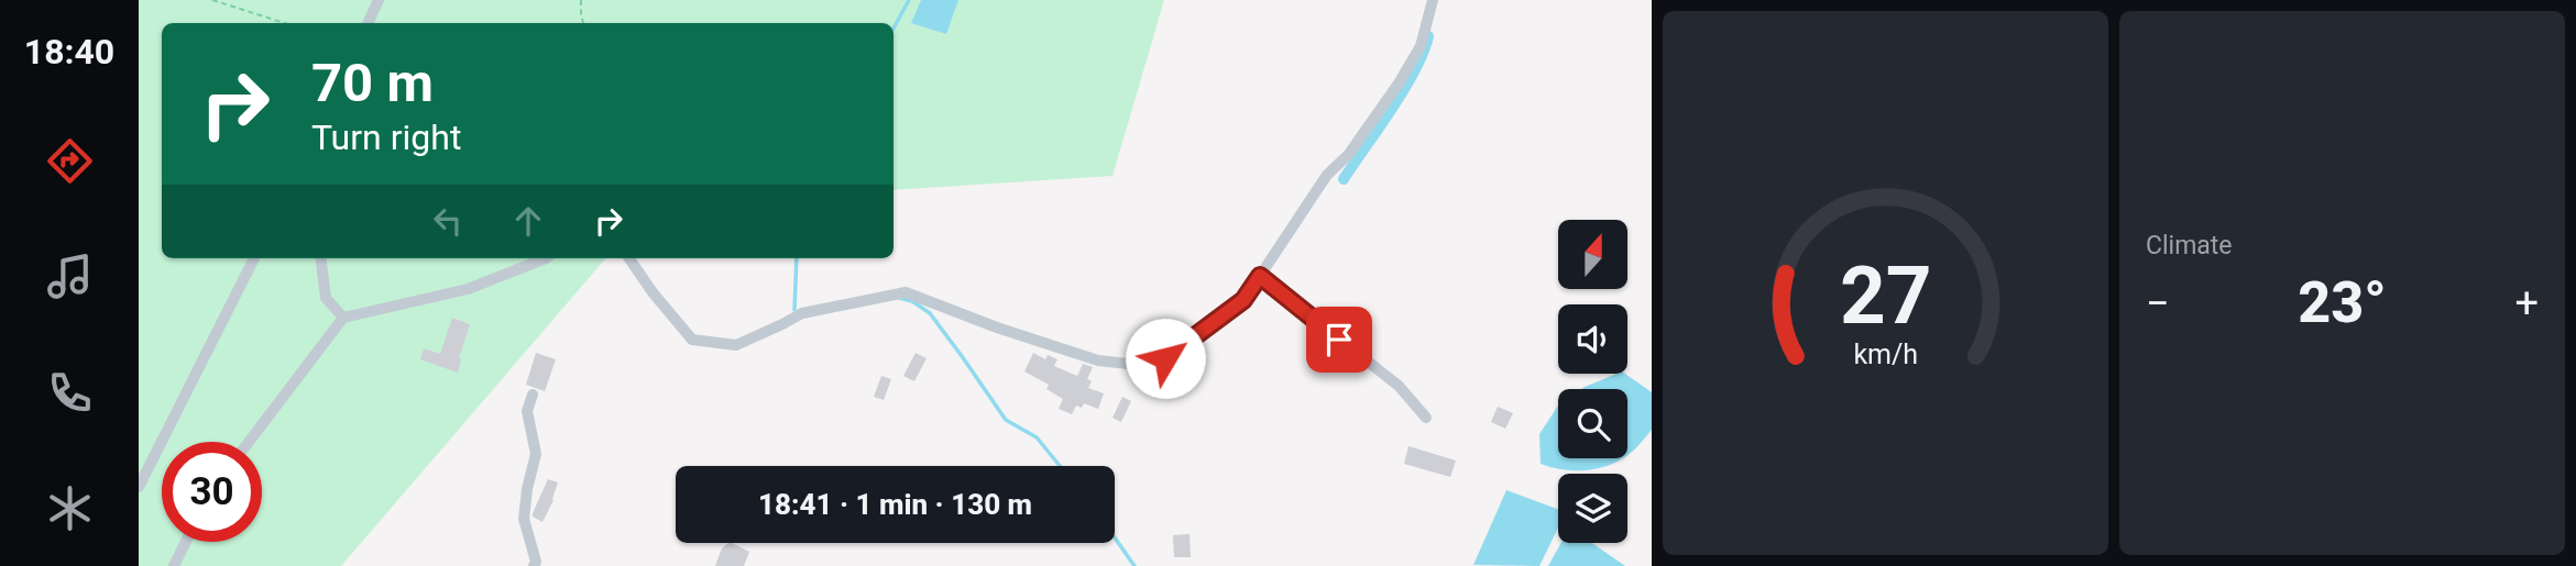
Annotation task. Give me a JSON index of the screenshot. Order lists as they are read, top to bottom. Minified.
{"north":"top","page":{"tabs":"18:40","tile":"Climate","turn":["70 m","Turn right"],"heat":["−","23°","+"],"limit":"30","trip":"18:41 · 1 min · 130 m","gauge":["27","km/h"]}}
